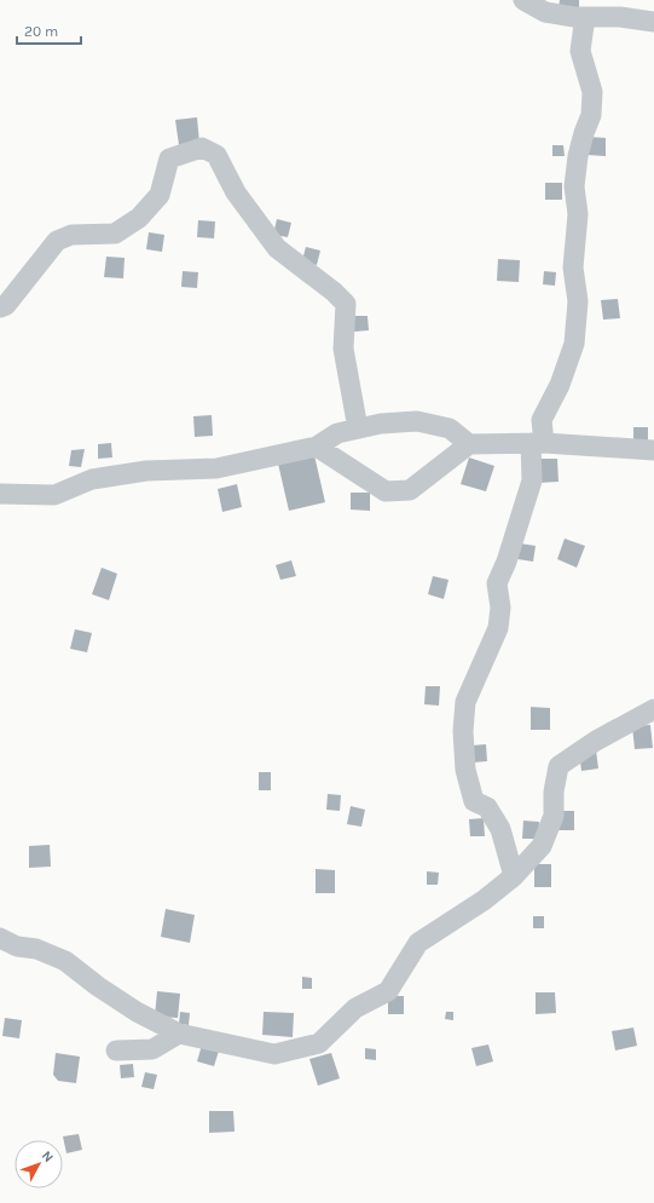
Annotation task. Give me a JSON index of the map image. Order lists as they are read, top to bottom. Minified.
{"scale_bar":"20 m","north":"top right"}
